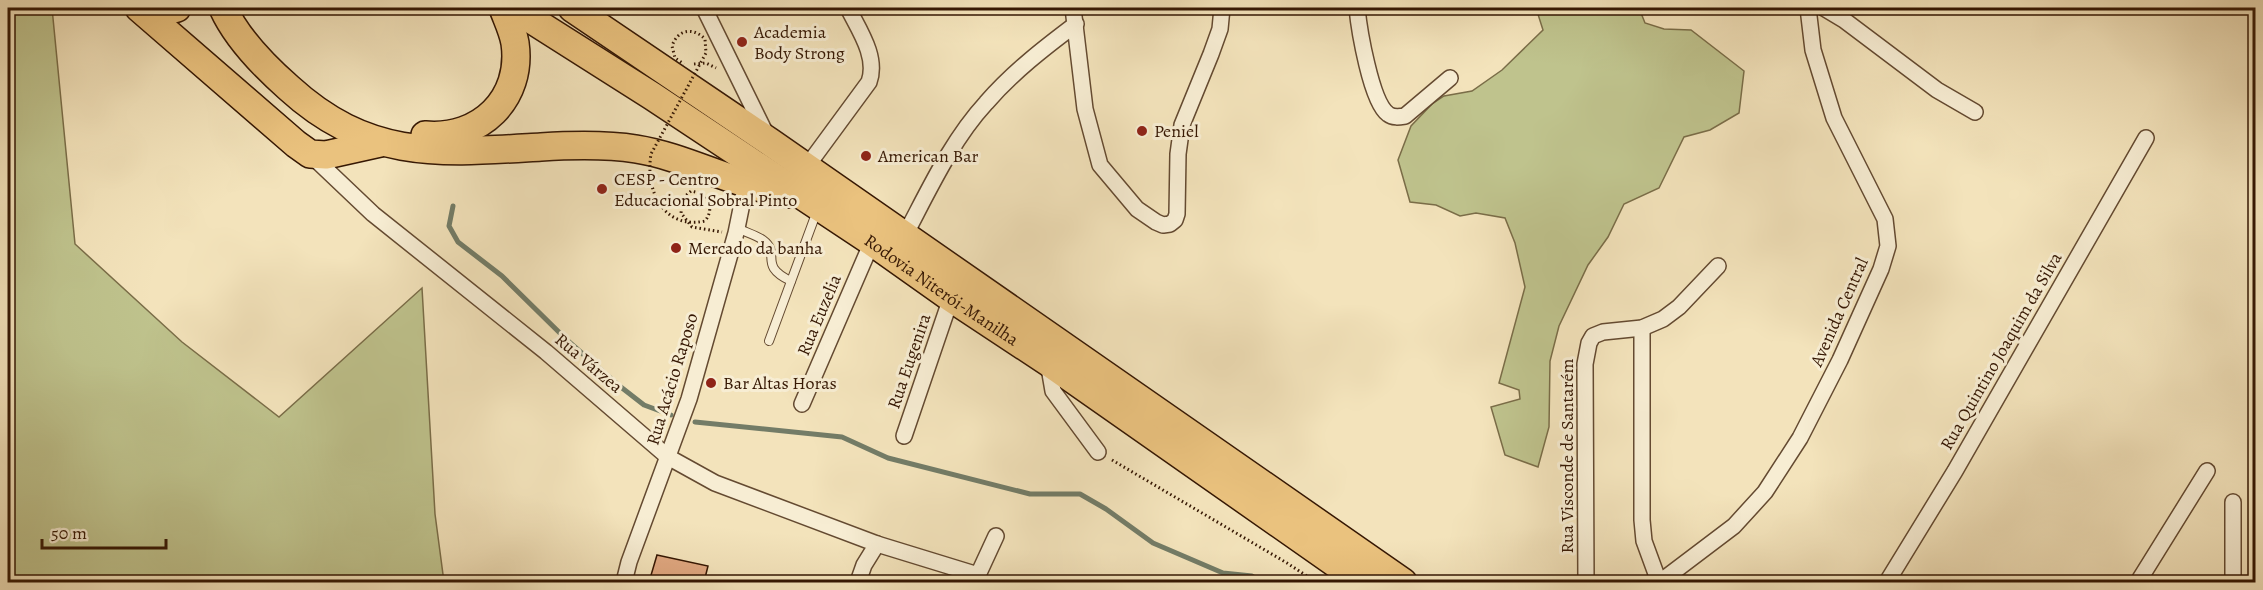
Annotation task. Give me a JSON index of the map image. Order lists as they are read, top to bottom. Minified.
{"streets":{"highway":["Rodovia Niterói-Manilha"],"street":["Avenida Central","Rua Euzelia","Rua Quintino Joaquim da Silva","Rua Eugenira","Rua Várzea","Rua Acácio Raposo","Rua Visconde de Santarém"]},"crossings":[["Rodovia Niterói-Manilha","Rua Euzelia"],["Rodovia Niterói-Manilha","Rua Eugenira"],["Rua Várzea","Rua Acácio Raposo"]],"places":["Academia Body Strong","Peniel","American Bar","CESP - Centro Educacional Sobral Pinto","Mercado da banha","Bar Altas Horas"],"scale_bar":"50 m"}
